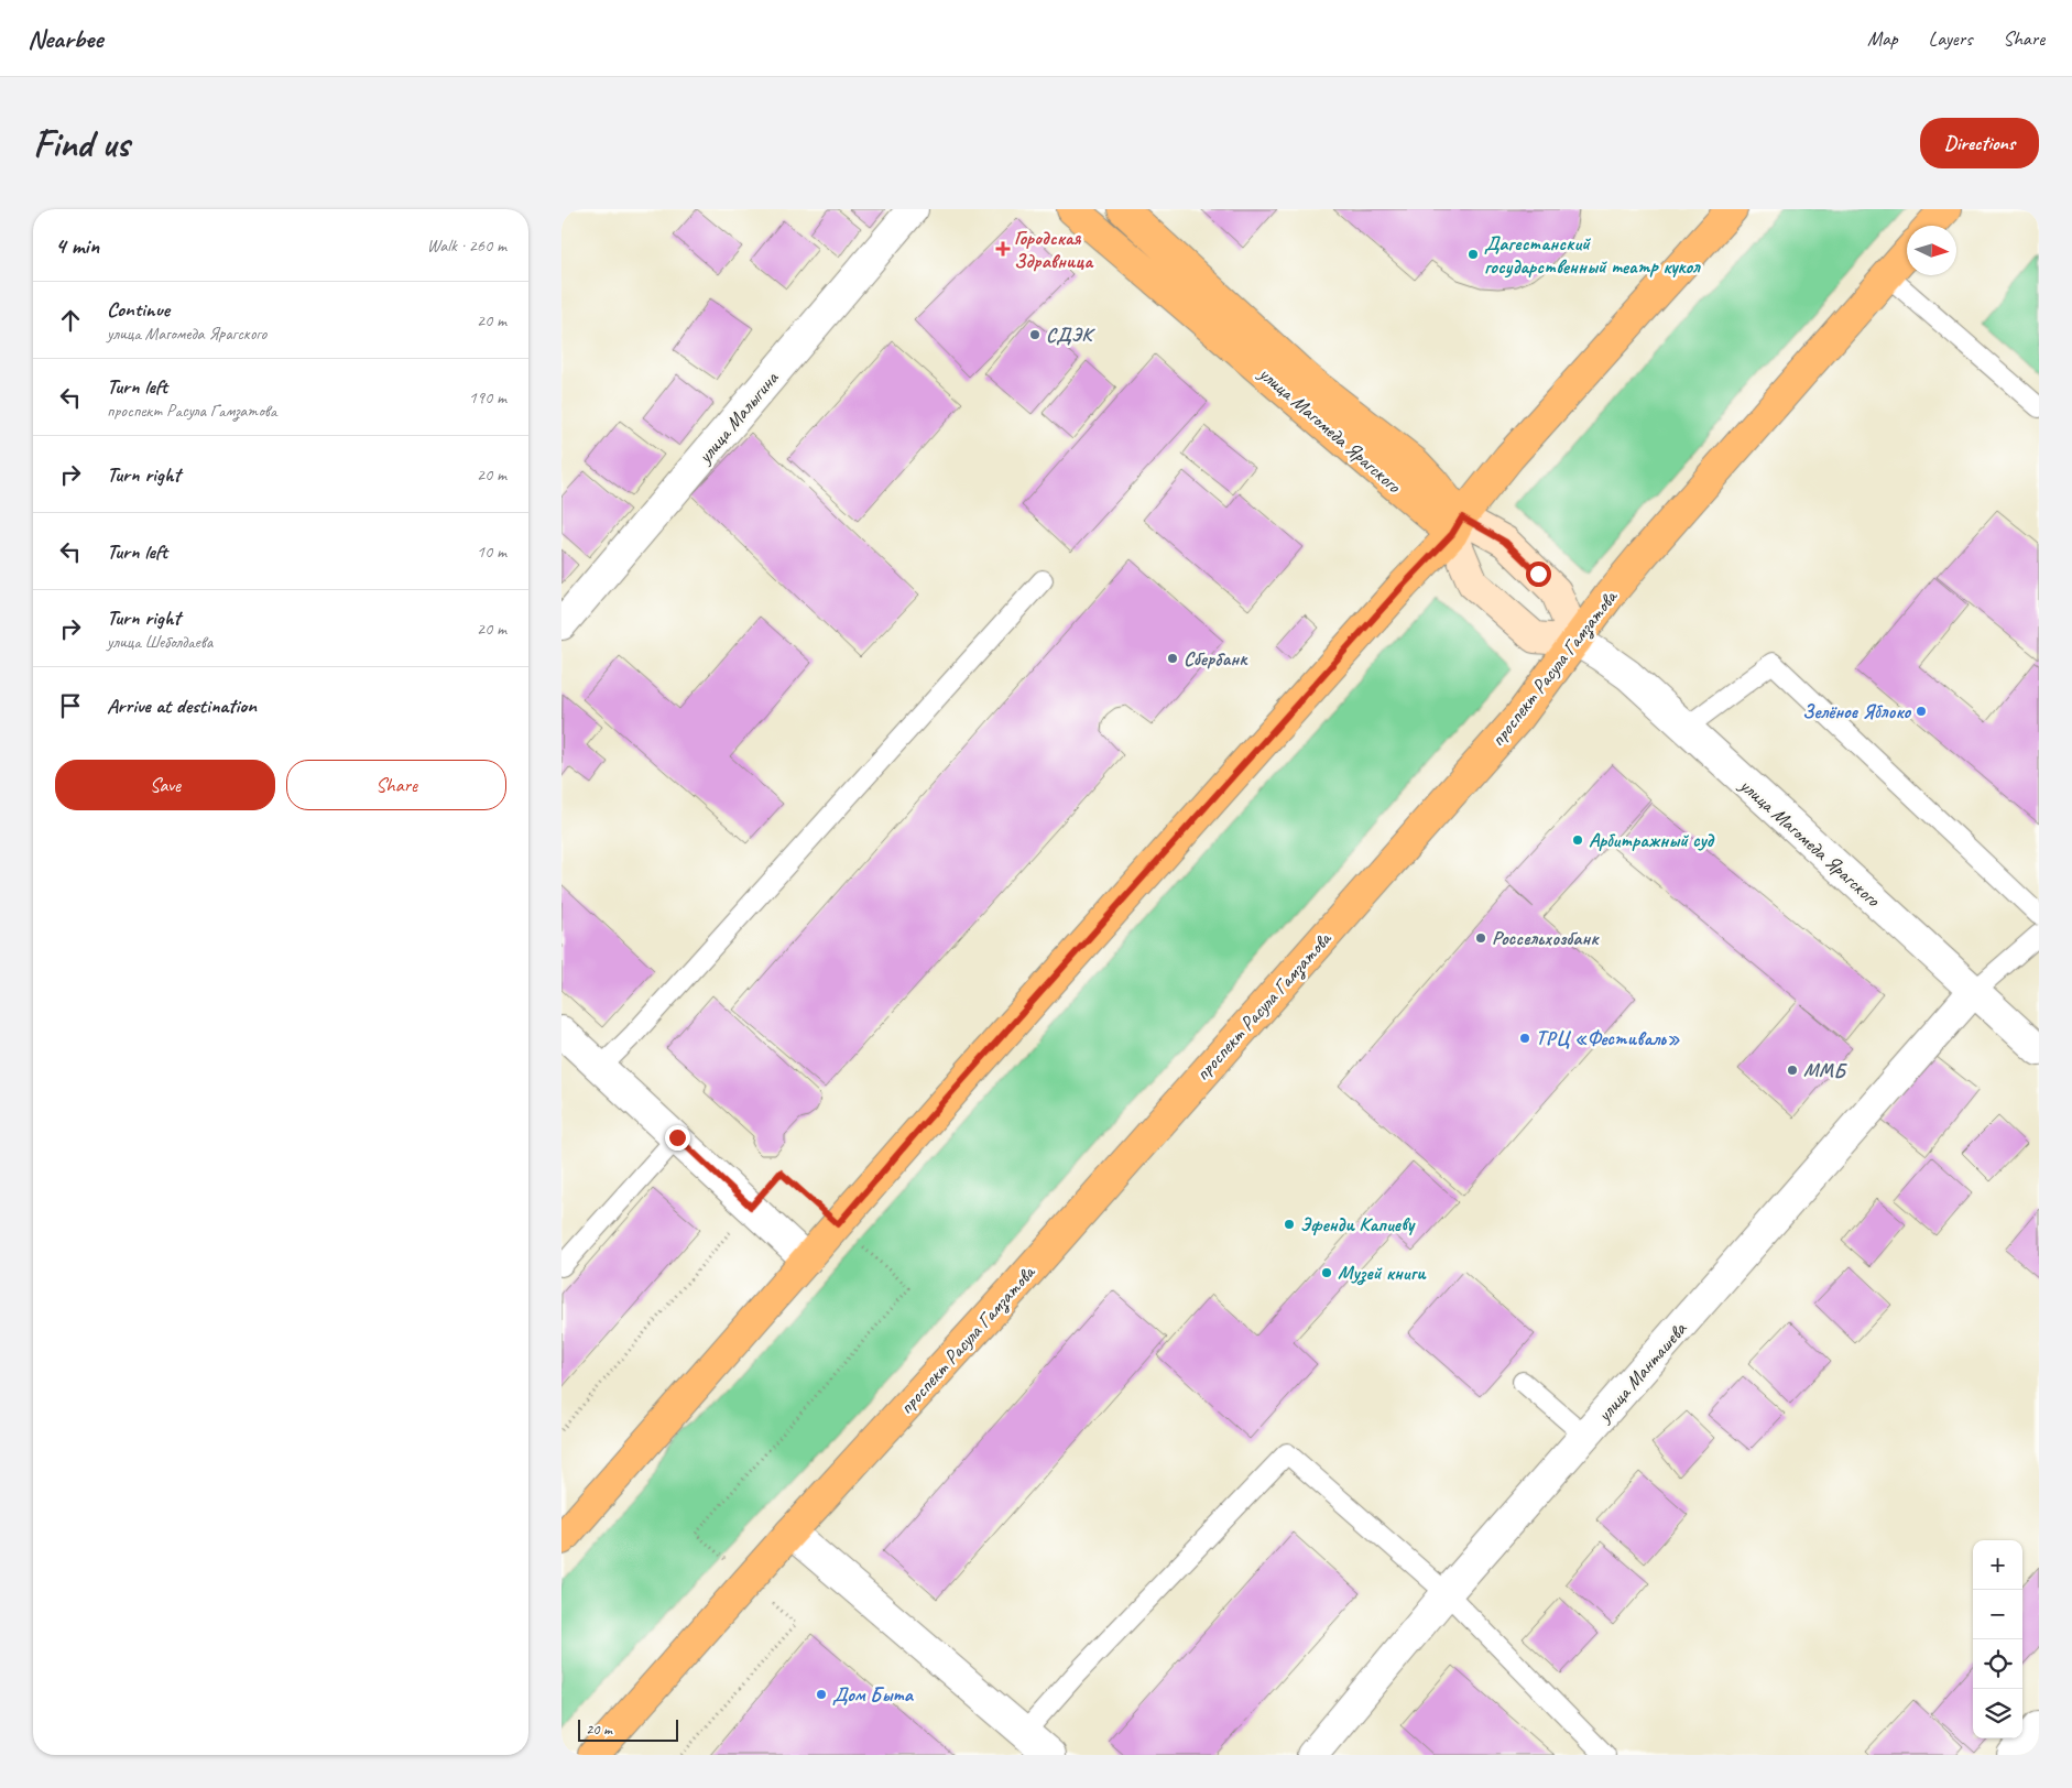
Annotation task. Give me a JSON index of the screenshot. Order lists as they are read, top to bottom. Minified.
{"streets":{"main road":["улица Магомеда Ярагского","проспект Расула Гамзатова"],"street":["улица Малыгина","улица Манташева"]},"crossings":[["улица Магомеда Ярагского","проспект Расула Гамзатова"],["улица Магомеда Ярагского","улица Манташева"]],"places":{"health":["Городская Здравница"],"other":["Дагестанский государственный театр кукол","СДЭК","Сбербанк","Зелёное Яблоко","Арбитражный суд","Россельхозбанк","ТРЦ «Фестиваль»","ММБ","Эфенди Капиеву","Музей книги","Дом Быта"]},"scale_bar":"20 m","north":"right","page":{"header":"Nearbee","nav":["Map","Layers","Share"],"buttons":["Directions",["Save","Share"]],"title":"Find us","heading":["4 min","Walk · 260 m"],"list":[["Continue","улица Магомеда Ярагского","20 m"],["Turn left","проспект Расула Гамзатова","190 m"],["Turn right","20 m"],["Turn left","10 m"],["Turn right","улица Шеболдаева","20 m"],"Arrive at destination"],"map_buttons":["+","−"],"scale":"20 m"}}
